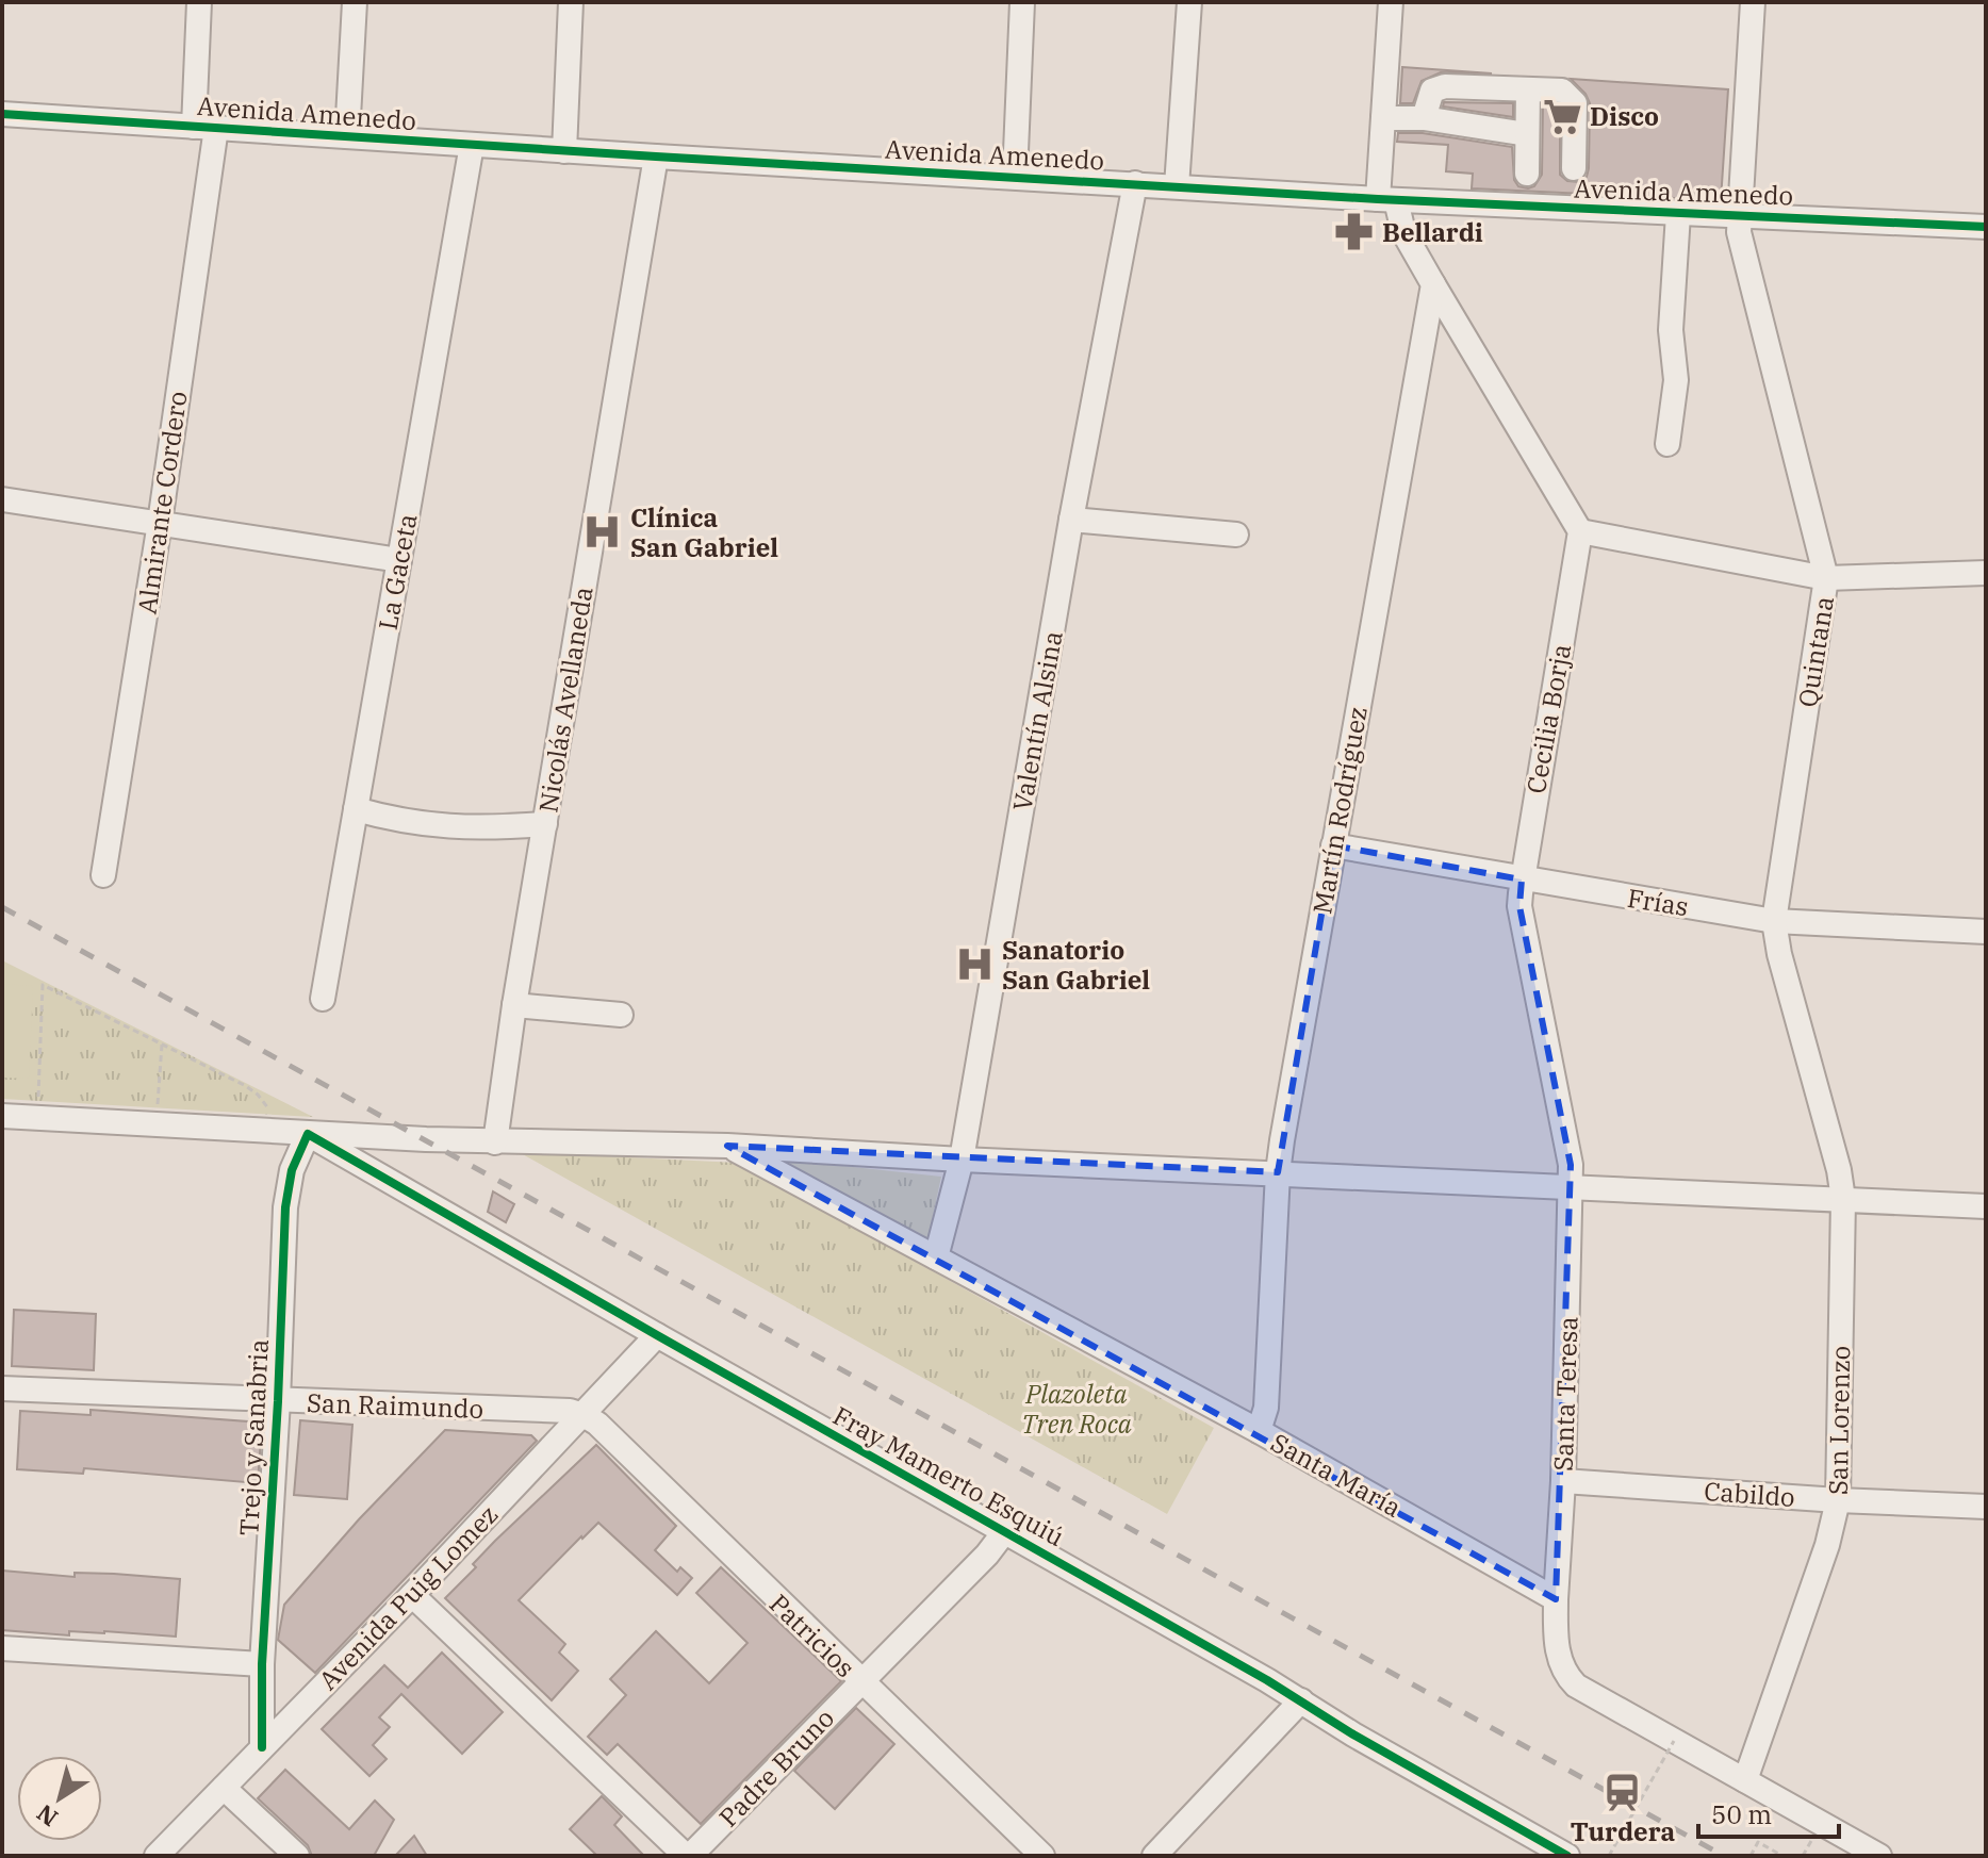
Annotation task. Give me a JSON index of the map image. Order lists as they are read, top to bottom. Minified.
{"streets":{"street":["Avenida Amenedo","Almirante Cordero","La Gaceta","Quintana","Nicolás Avellaneda","Cecilia Borja","Valentín Alsina","Martín Rodríguez","Frías","Santa Teresa","San Raimundo","San Lorenzo","Trejo y Sanabria","Santa María","Fray Mamerto Esquiú","Cabildo","Avenida Puig Lomez","Patricios","Padre Bruno"]},"crossings":[["Avenida Amenedo","Almirante Cordero"],["Avenida Amenedo","La Gaceta"],["Avenida Amenedo","Quintana"],["Avenida Amenedo","Nicolás Avellaneda"],["Avenida Amenedo","Valentín Alsina"],["Quintana","Frías"],["Quintana","San Lorenzo"],["Cecilia Borja","Frías"],["Cecilia Borja","Santa Teresa"],["Valentín Alsina","Santa María"],["Martín Rodríguez","Frías"],["Martín Rodríguez","Santa María"],["Santa Teresa","Santa María"],["Santa Teresa","Cabildo"],["San Raimundo","Trejo y Sanabria"],["San Raimundo","Avenida Puig Lomez"],["San Raimundo","Patricios"],["San Lorenzo","Cabildo"],["Trejo y Sanabria","Fray Mamerto Esquiú"],["Trejo y Sanabria","Avenida Puig Lomez"],["Fray Mamerto Esquiú","Avenida Puig Lomez"],["Fray Mamerto Esquiú","Padre Bruno"],["Avenida Puig Lomez","Patricios"],["Patricios","Padre Bruno"]],"parks":["Plazoleta Tren Roca"],"places":{"supermarket":["Disco"],"pharmacy":["Bellardi"],"hospital":["Clínica San Gabriel","Sanatorio San Gabriel"],"station":["Turdera"]},"scale_bar":"50 m","north":"bottom left"}
